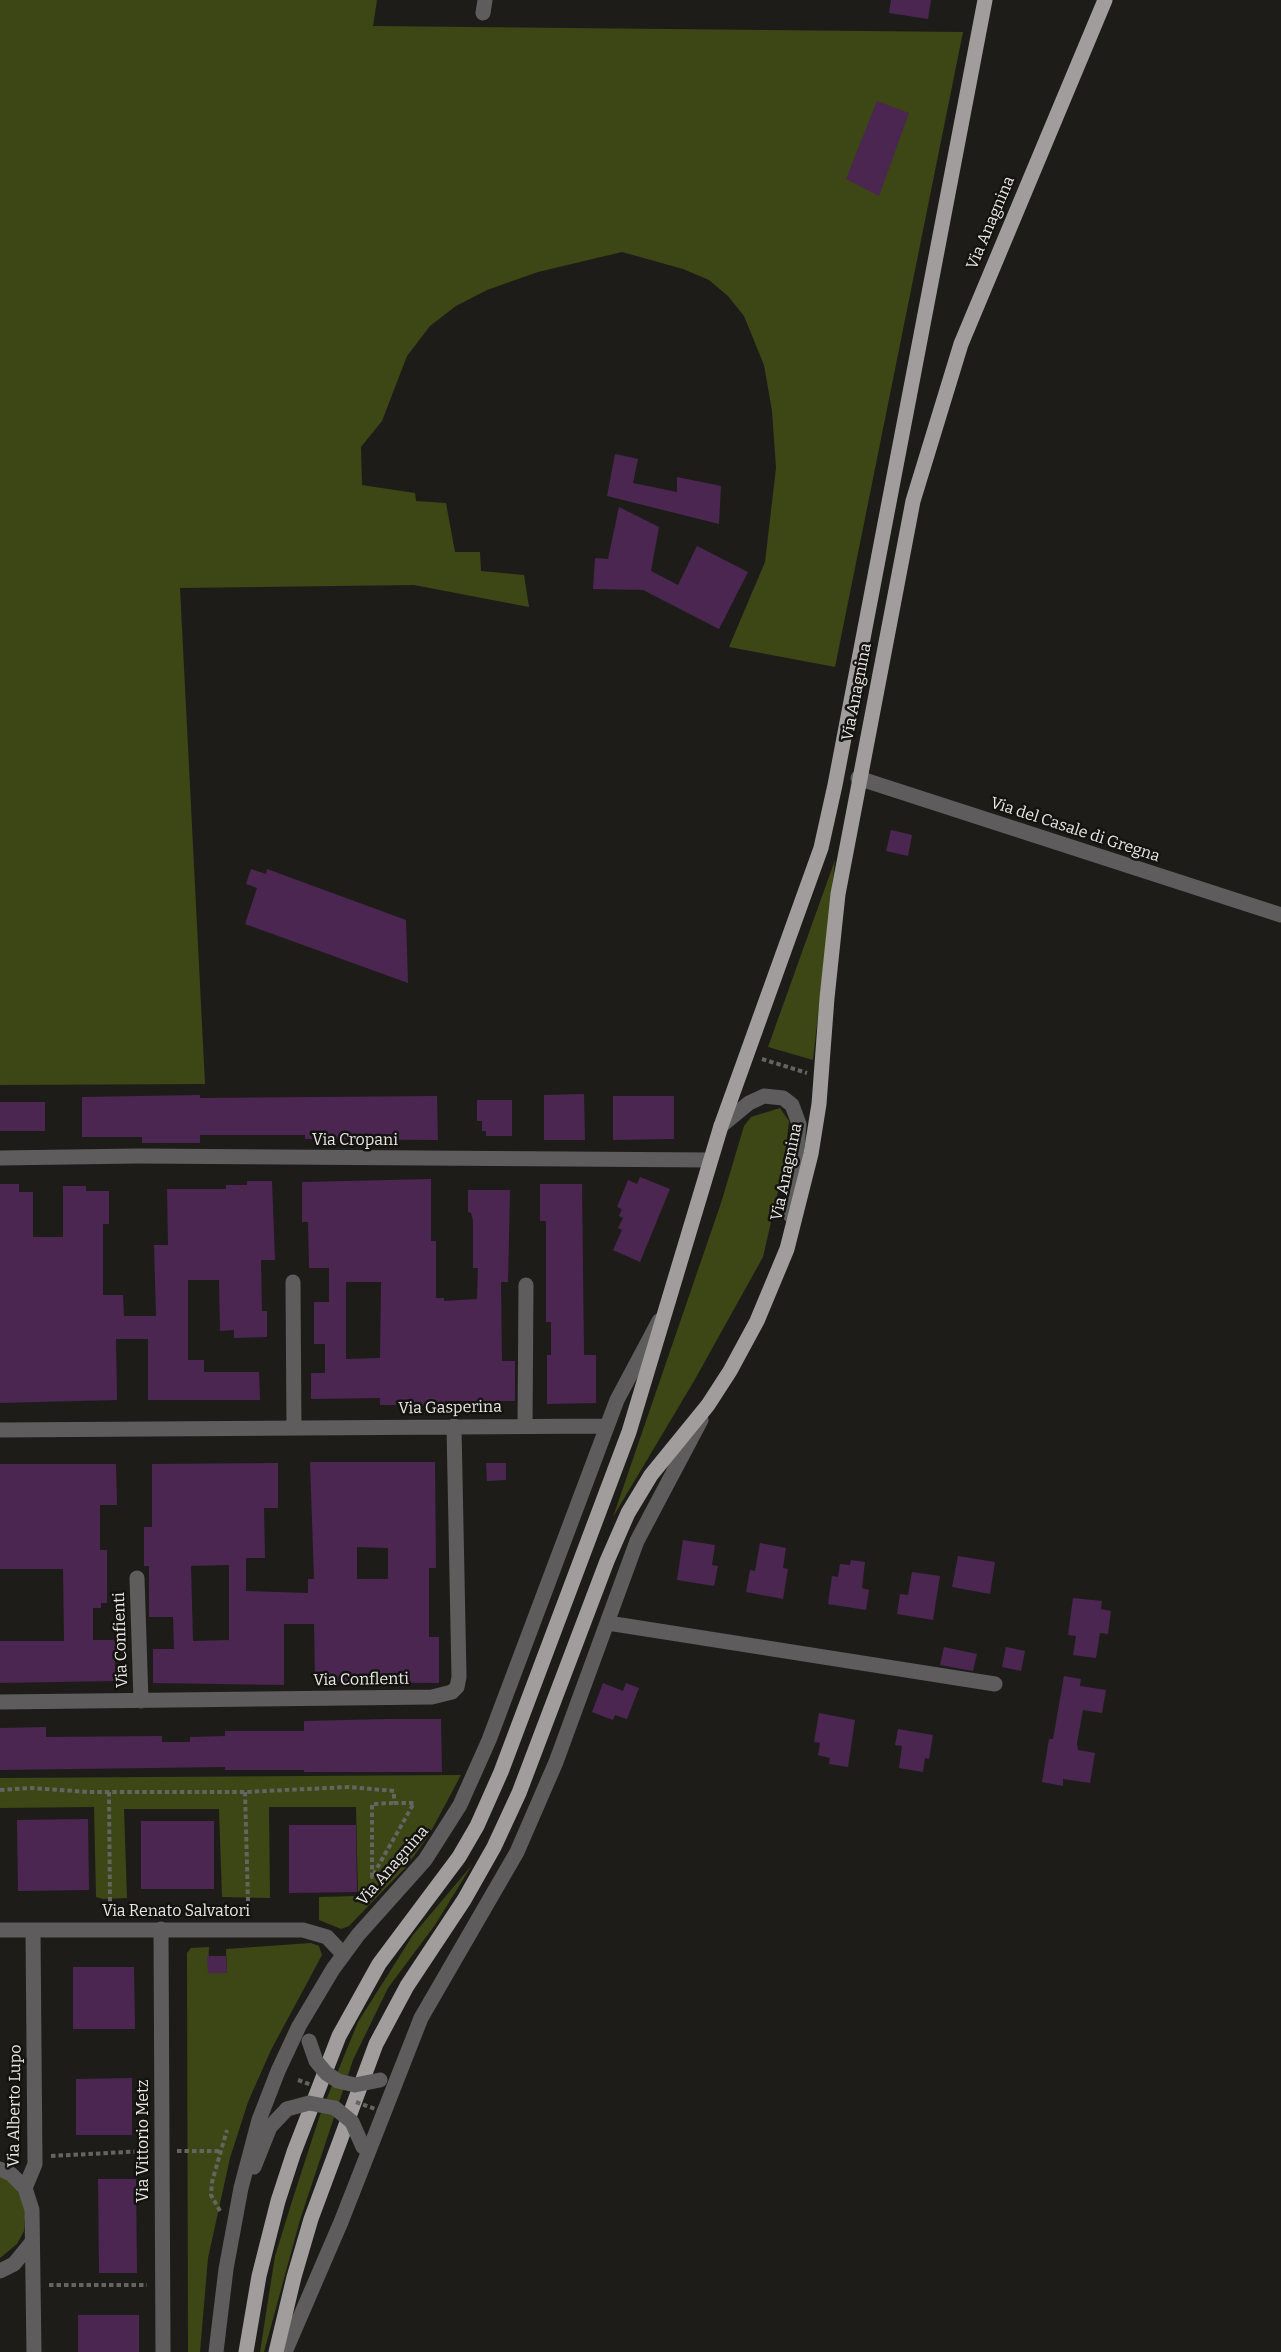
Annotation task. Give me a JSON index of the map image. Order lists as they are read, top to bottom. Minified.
{"streets":{"main road":["Via Anagnina"],"street":["Via del Casale di Gregna","Via Cropani","Via Gasperina","Via Confienti","Via Conflenti","Via Renato Salvatori","Via Alberto Lupo","Via Vittorio Metz"]},"crossings":[["Via Anagnina","Via del Casale di Gregna"],["Via Anagnina","Via Cropani"],["Via Anagnina","Via Gasperina"],["Via Anagnina","Via Renato Salvatori"],["Via Gasperina","Via Conflenti"],["Via Confienti","Via Conflenti"],["Via Renato Salvatori","Via Alberto Lupo"],["Via Renato Salvatori","Via Vittorio Metz"]]}
